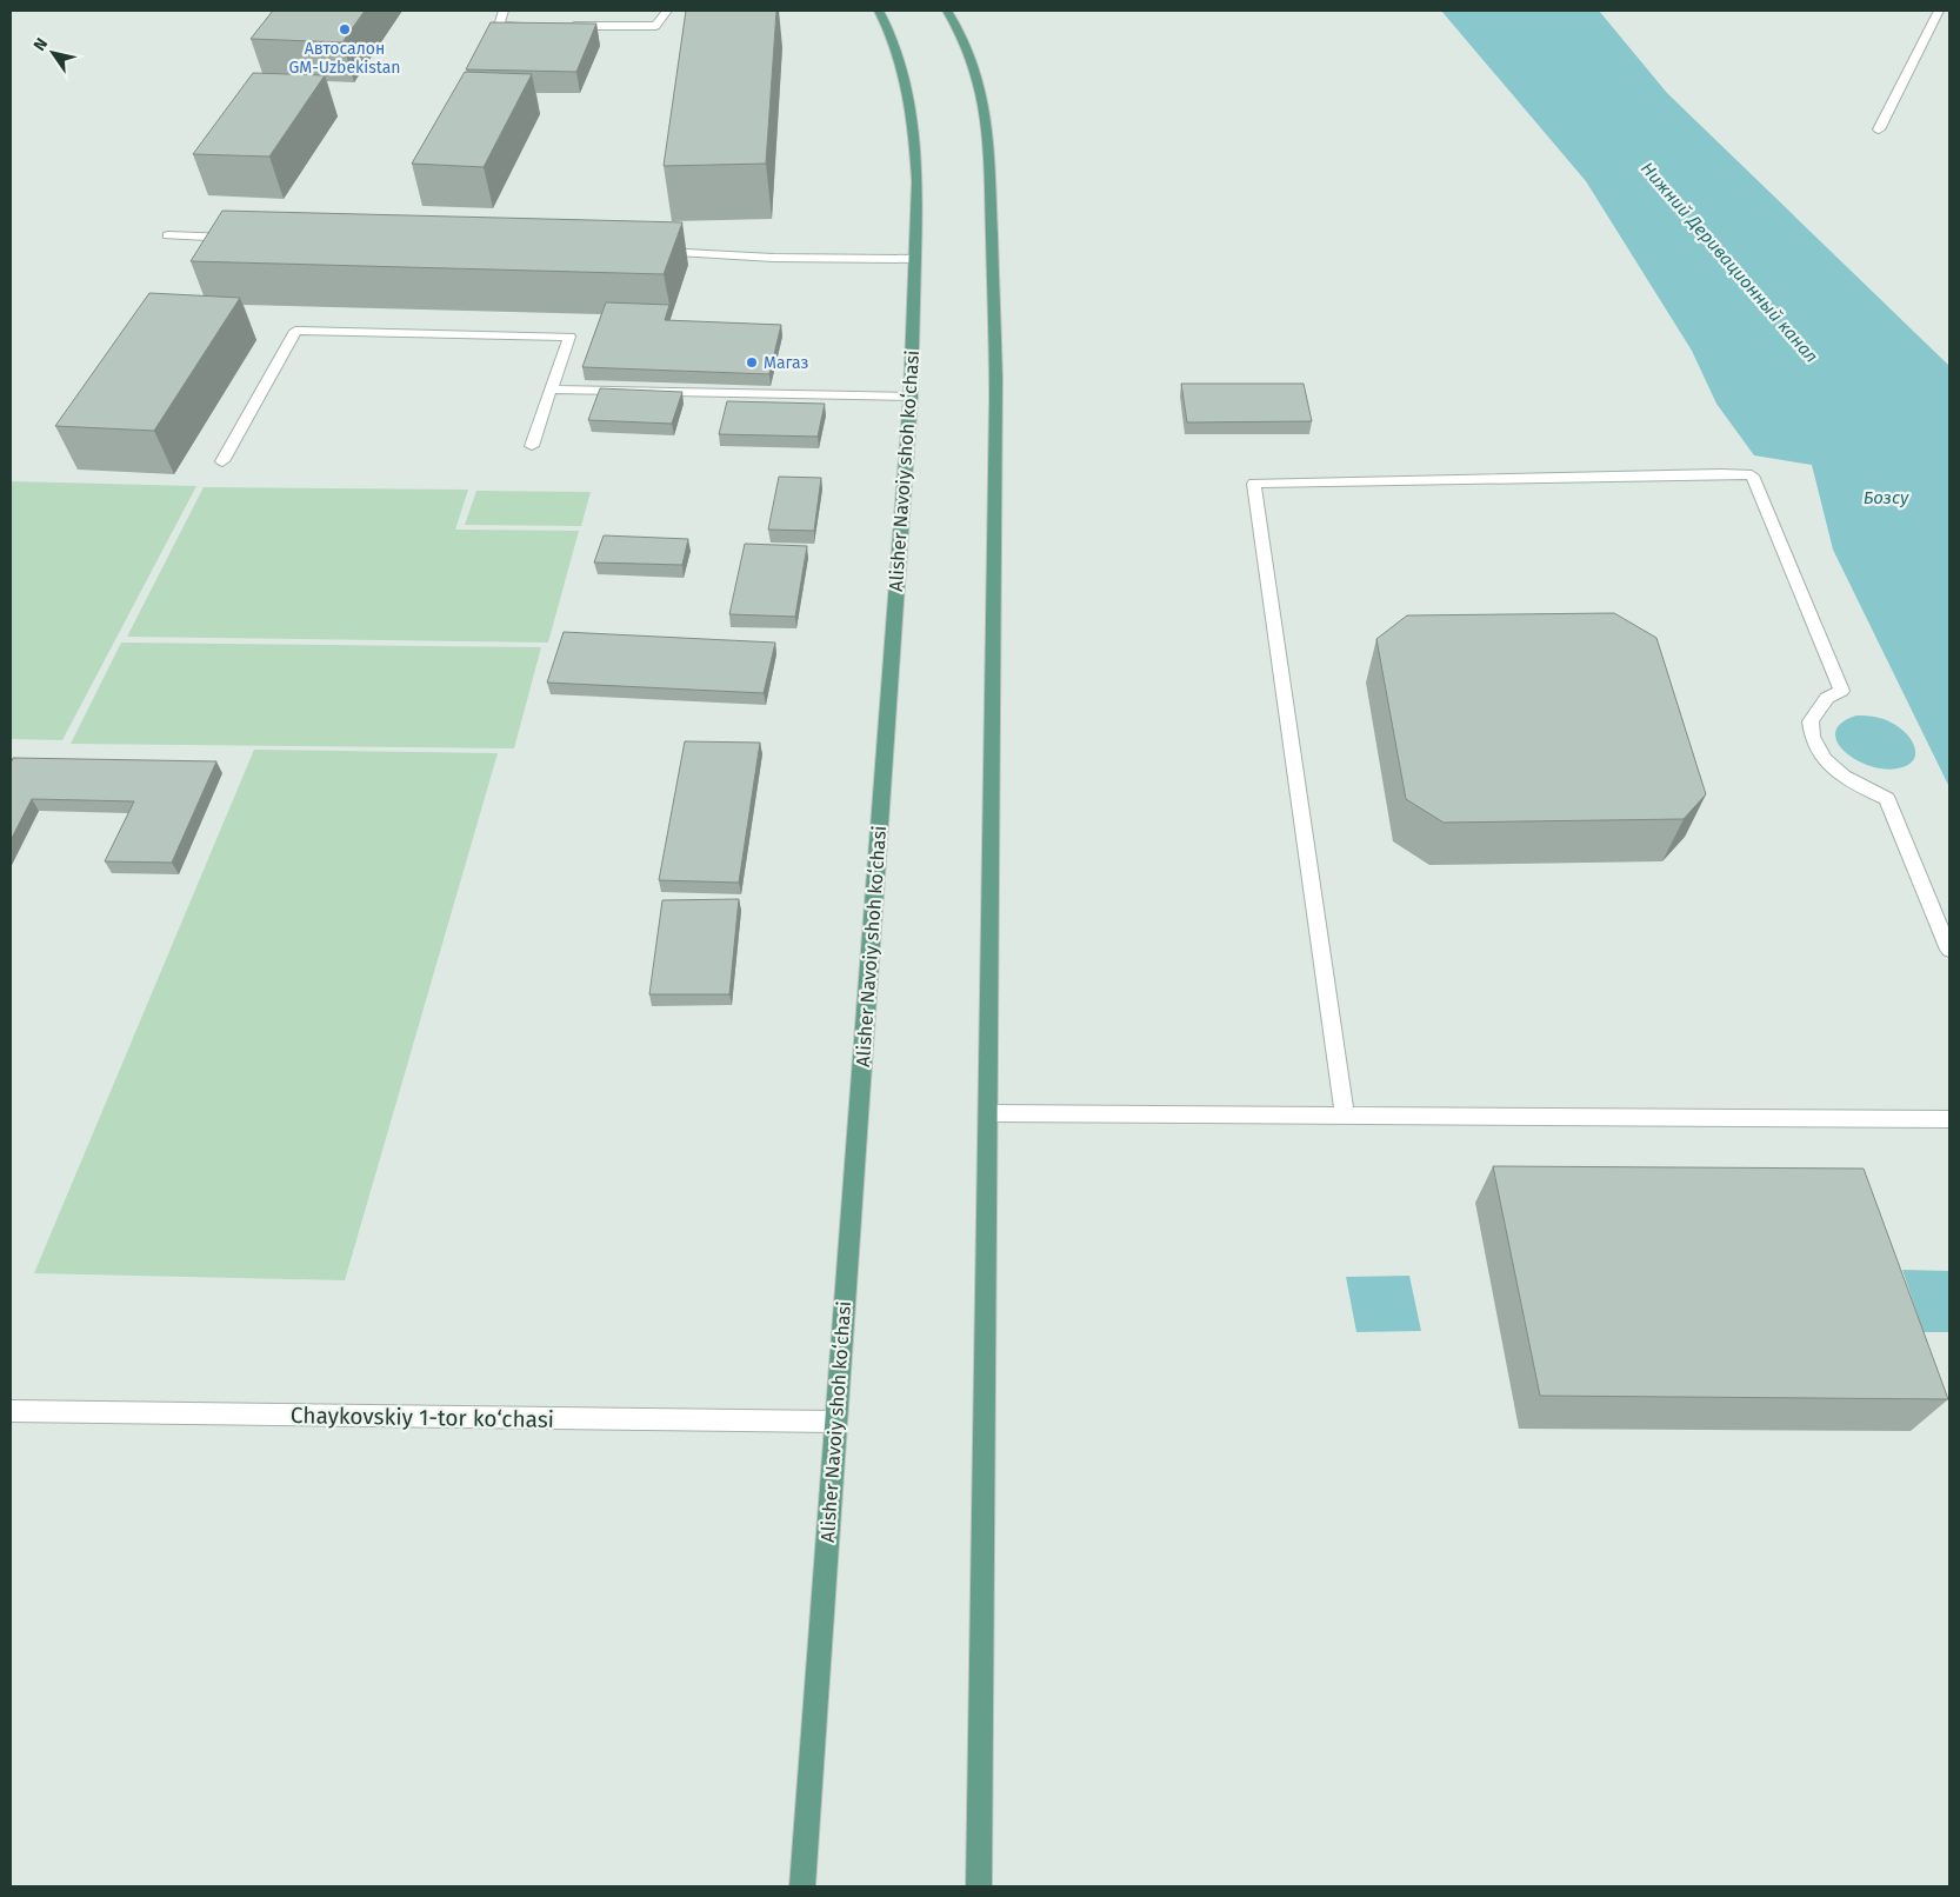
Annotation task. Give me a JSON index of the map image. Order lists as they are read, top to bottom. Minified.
{"streets":{"main road":["Alisher Navoiy shoh koʻchasi"],"street":["Chaykovskiy 1-tor ko‘chasi"]},"crossings":[["Alisher Navoiy shoh koʻchasi","Chaykovskiy 1-tor ko‘chasi"]],"water":["Нижний Деривационный канал","Бозсу"],"places":["Автосалон GM-Uzbekistan","Магаз"],"north":"top left"}
